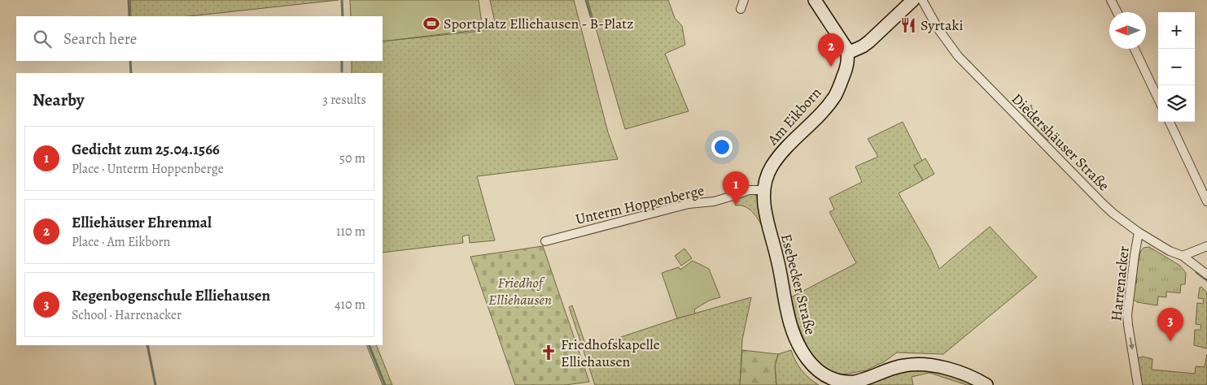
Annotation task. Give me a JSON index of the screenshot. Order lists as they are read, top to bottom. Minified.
{"streets":{"street":["Am Eikborn","Diedershäuser Straße","Unterm Hoppenberge","Harrenacker","Esebecker Straße"]},"crossings":[["Am Eikborn","Unterm Hoppenberge"],["Am Eikborn","Esebecker Straße"],["Diedershäuser Straße","Harrenacker"],["Unterm Hoppenberge","Esebecker Straße"]],"one_way":["Harrenacker"],"parks":["Friedhof Elliehausen"],"places":{"sports":["Sportplatz Elliehausen - B-Platz"],"restaurant":["Syrtaki"],"church":["Friedhofskapelle Elliehausen"]},"north":"left","page":{"map_buttons":["+","−"],"search":"Search here","pins":["2","1","3"],"heading":["Nearby","3 results"],"list":[{"mark":"1","name":"Gedicht zum 25.04.1566","note":"Place · Unterm Hoppenberge","value":"50 m"},{"mark":"2","name":"Elliehäuser Ehrenmal","note":"Place · Am Eikborn","value":"110 m"},{"mark":"3","name":"Regenbogenschule Elliehausen","note":"School · Harrenacker","value":"410 m"}]}}
